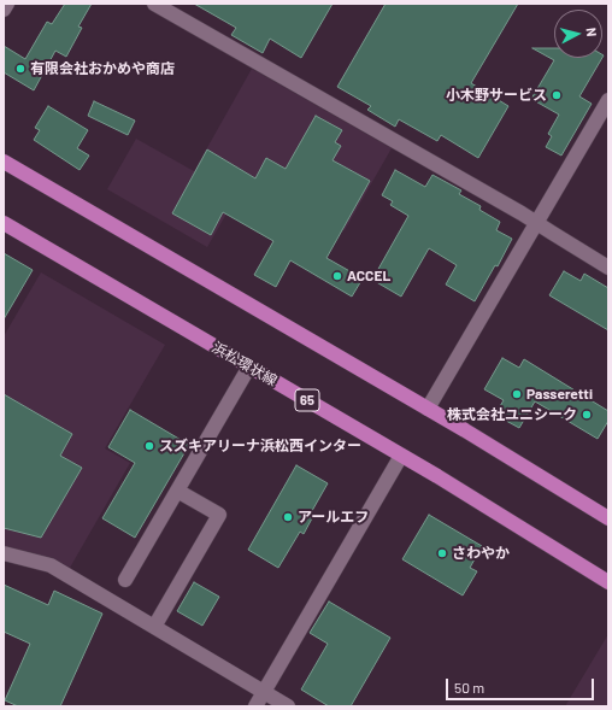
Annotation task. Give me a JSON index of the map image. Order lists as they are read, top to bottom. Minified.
{"streets":{"main road":["浜松環状線","65"]},"places":["有限会社おかめや商店","小木野サービス","ACCEL","Passeretti","株式会社ユニシーク","スズキアリーナ浜松西インター","アールエフ","さわやか"],"scale_bar":"50 m","north":"right"}
